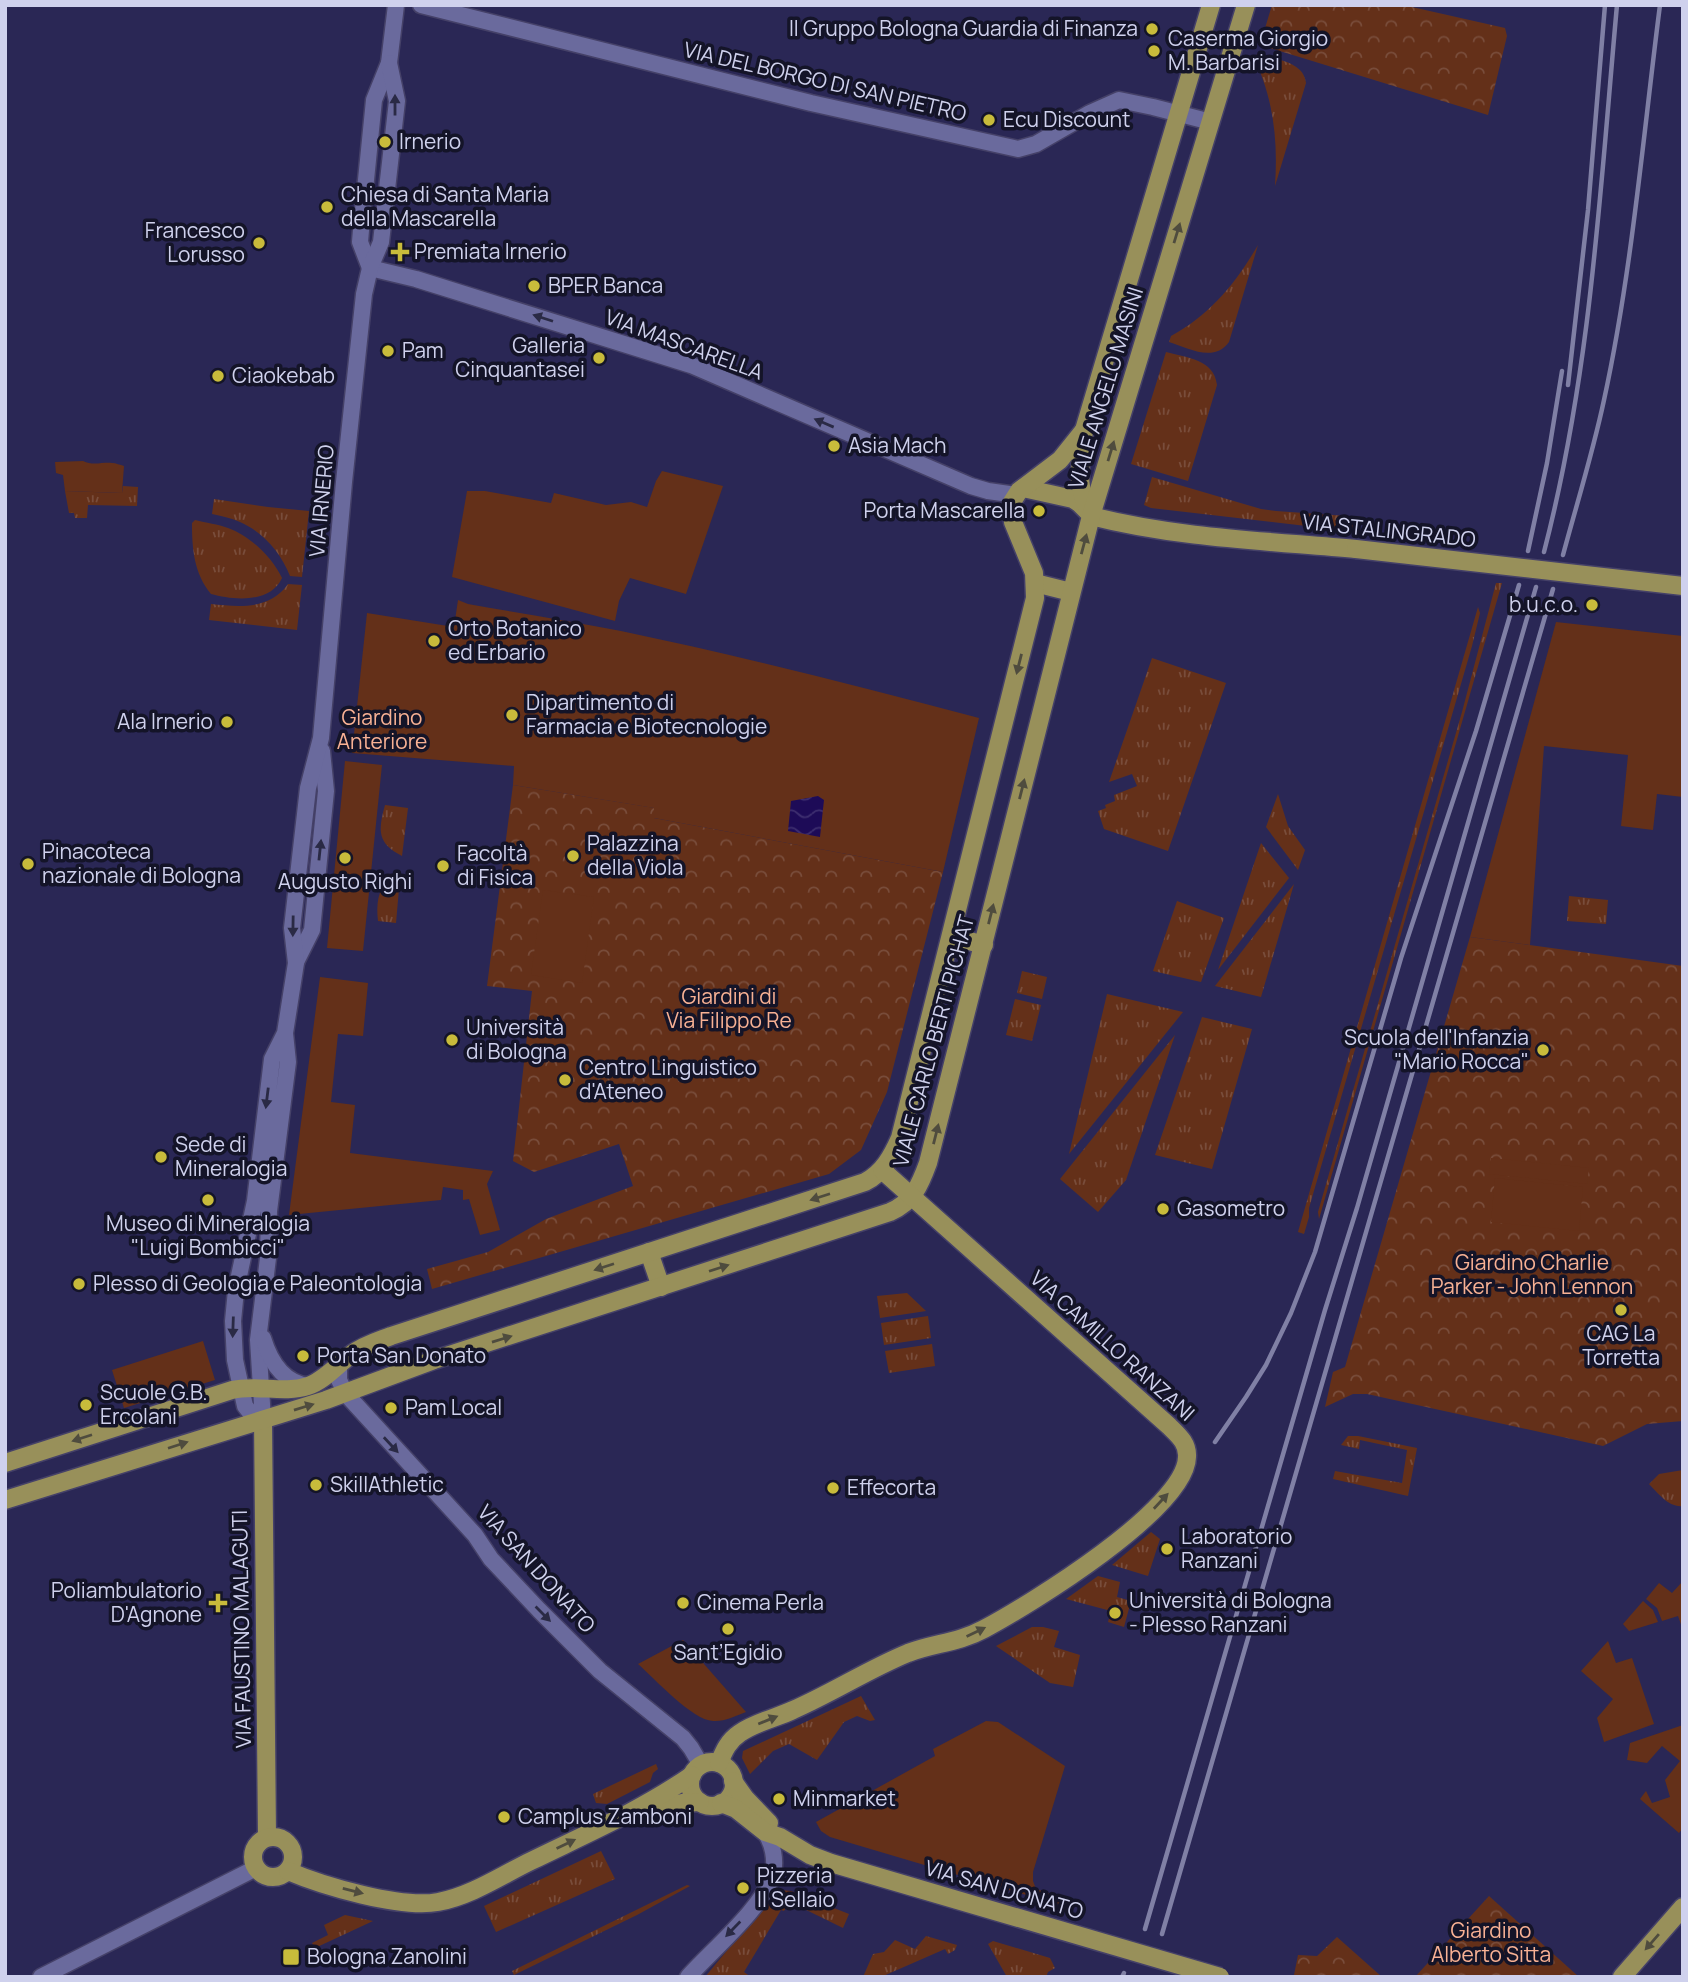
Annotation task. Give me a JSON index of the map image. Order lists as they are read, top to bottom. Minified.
{"streets":{"main road":["VIALE ANGELO MASINI","VIA STALINGRADO","VIALE CARLO BERTI PICHAT","VIA CAMILLO RANZANI","VIA SAN DONATO","VIA FAUSTINO MALAGUTI"],"street":["VIA DEL BORGO DI SAN PIETRO","VIA MASCARELLA","VIA IRNERIO"]},"crossings":[["VIA DEL BORGO DI SAN PIETRO","VIALE ANGELO MASINI"],["VIA MASCARELLA","VIA IRNERIO"],["VIALE ANGELO MASINI","VIA STALINGRADO"],["VIALE ANGELO MASINI","VIALE CARLO BERTI PICHAT"],["VIA STALINGRADO","VIALE CARLO BERTI PICHAT"],["VIALE CARLO BERTI PICHAT","VIA CAMILLO RANZANI"],["VIALE CARLO BERTI PICHAT","VIA SAN DONATO"],["VIALE CARLO BERTI PICHAT","VIA FAUSTINO MALAGUTI"],["VIA CAMILLO RANZANI","VIA SAN DONATO"]],"one_way":["VIA MASCARELLA","VIA SAN DONATO"],"parks":["Giardino Anteriore","Giardini di Via Filippo Re","Giardino Charlie Parker - John Lennon","Giardino Alberto Sitta"],"places":{"other":["II Gruppo Bologna Guardia di Finanza","Caserma Giorgio M. Barbarisi","Ecu Discount","Irnerio","Chiesa di Santa Maria della Mascarella","Francesco Lorusso","BPER Banca","Pam","Galleria Cinquantasei","Ciaokebab","Asia Mach","Porta Mascarella","b.u.c.o.","Orto Botanico ed Erbario","Dipartimento di Farmacia e Biotecnologie","Ala Irnerio","Palazzina della Viola","Augusto Righi","Pinacoteca nazionale di Bologna","Facoltà di Fisica","Università di Bologna","Scuola dell'Infanzia \"Mario Rocca\"","Centro Linguistico d'Ateneo","Sede di Mineralogia","Museo di Mineralogia \"Luigi Bombicci\"","Gasometro","Plesso di Geologia e Paleontologia","CAG La Torretta","Porta San Donato","Scuole G.B. Ercolani","Pam Local","SkillAthletic","Effecorta","Laboratorio Ranzani","Cinema Perla","Università di Bologna - Plesso Ranzani","Sant’Egidio","Minmarket","Camplus Zamboni","Pizzeria Il Sellaio"],"health":["Premiata Irnerio","Poliambulatorio D'Agnone"],"transit":["Bologna Zanolini"]}}
